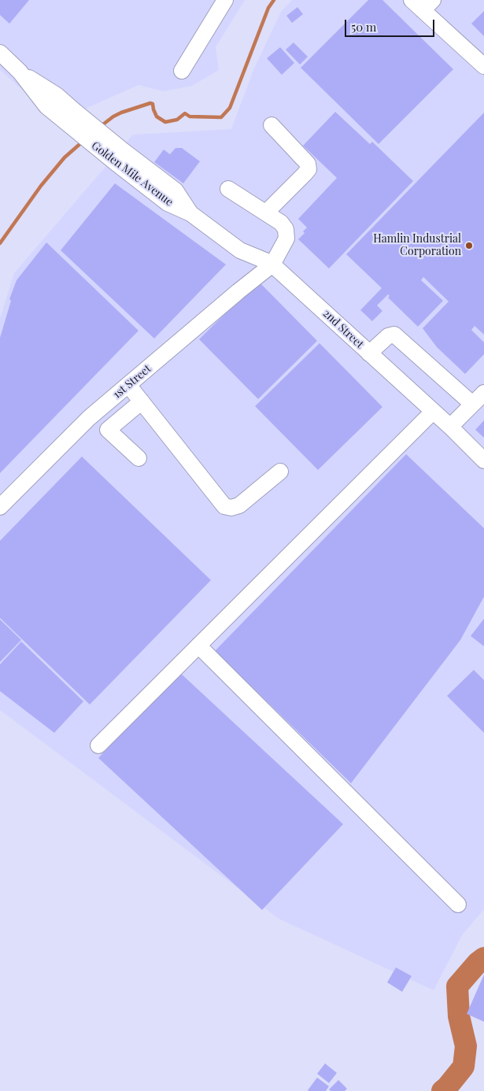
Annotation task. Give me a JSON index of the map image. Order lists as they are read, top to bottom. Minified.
{"streets":{"lane":["Golden Mile Avenue","2nd Street","1st Street"]},"crossings":[["Golden Mile Avenue","2nd Street"],["2nd Street","1st Street"]],"places":["Hamlin Industrial Corporation"],"scale_bar":"50 m"}
